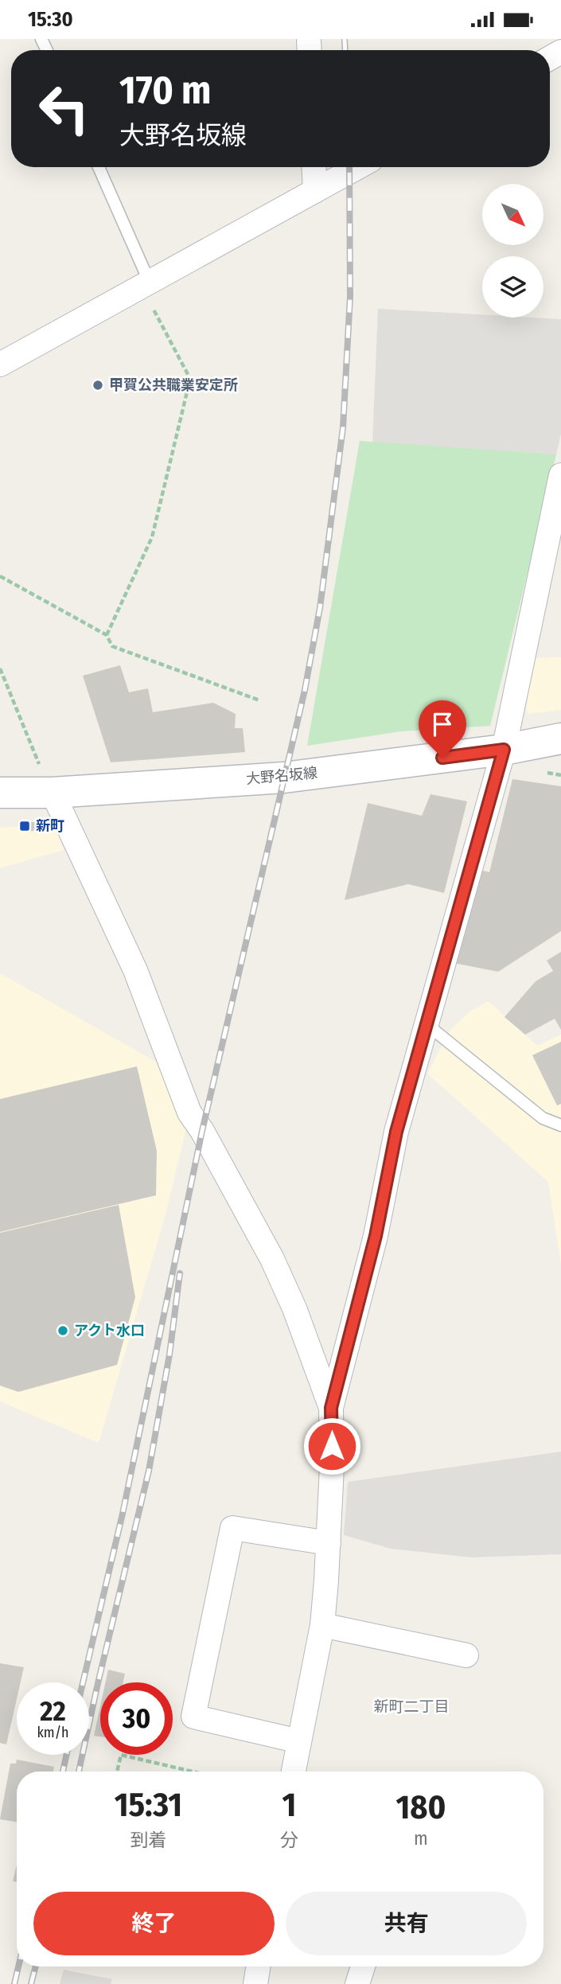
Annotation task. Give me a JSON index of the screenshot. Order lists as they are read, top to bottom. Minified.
{"streets":{"main road":["大野名坂線"]},"districts":["新町二丁目"],"places":{"other":["甲賀公共職業安定所","アクト水口"],"transit":["新町"]},"north":"bottom right","page":{"status":"15:30","turn":["170 m","大野名坂線"],"speed":"22 km/h","limit":"30","eta":["15:31","到着","1","分","180","m"],"buttons":["終了","共有"]}}
